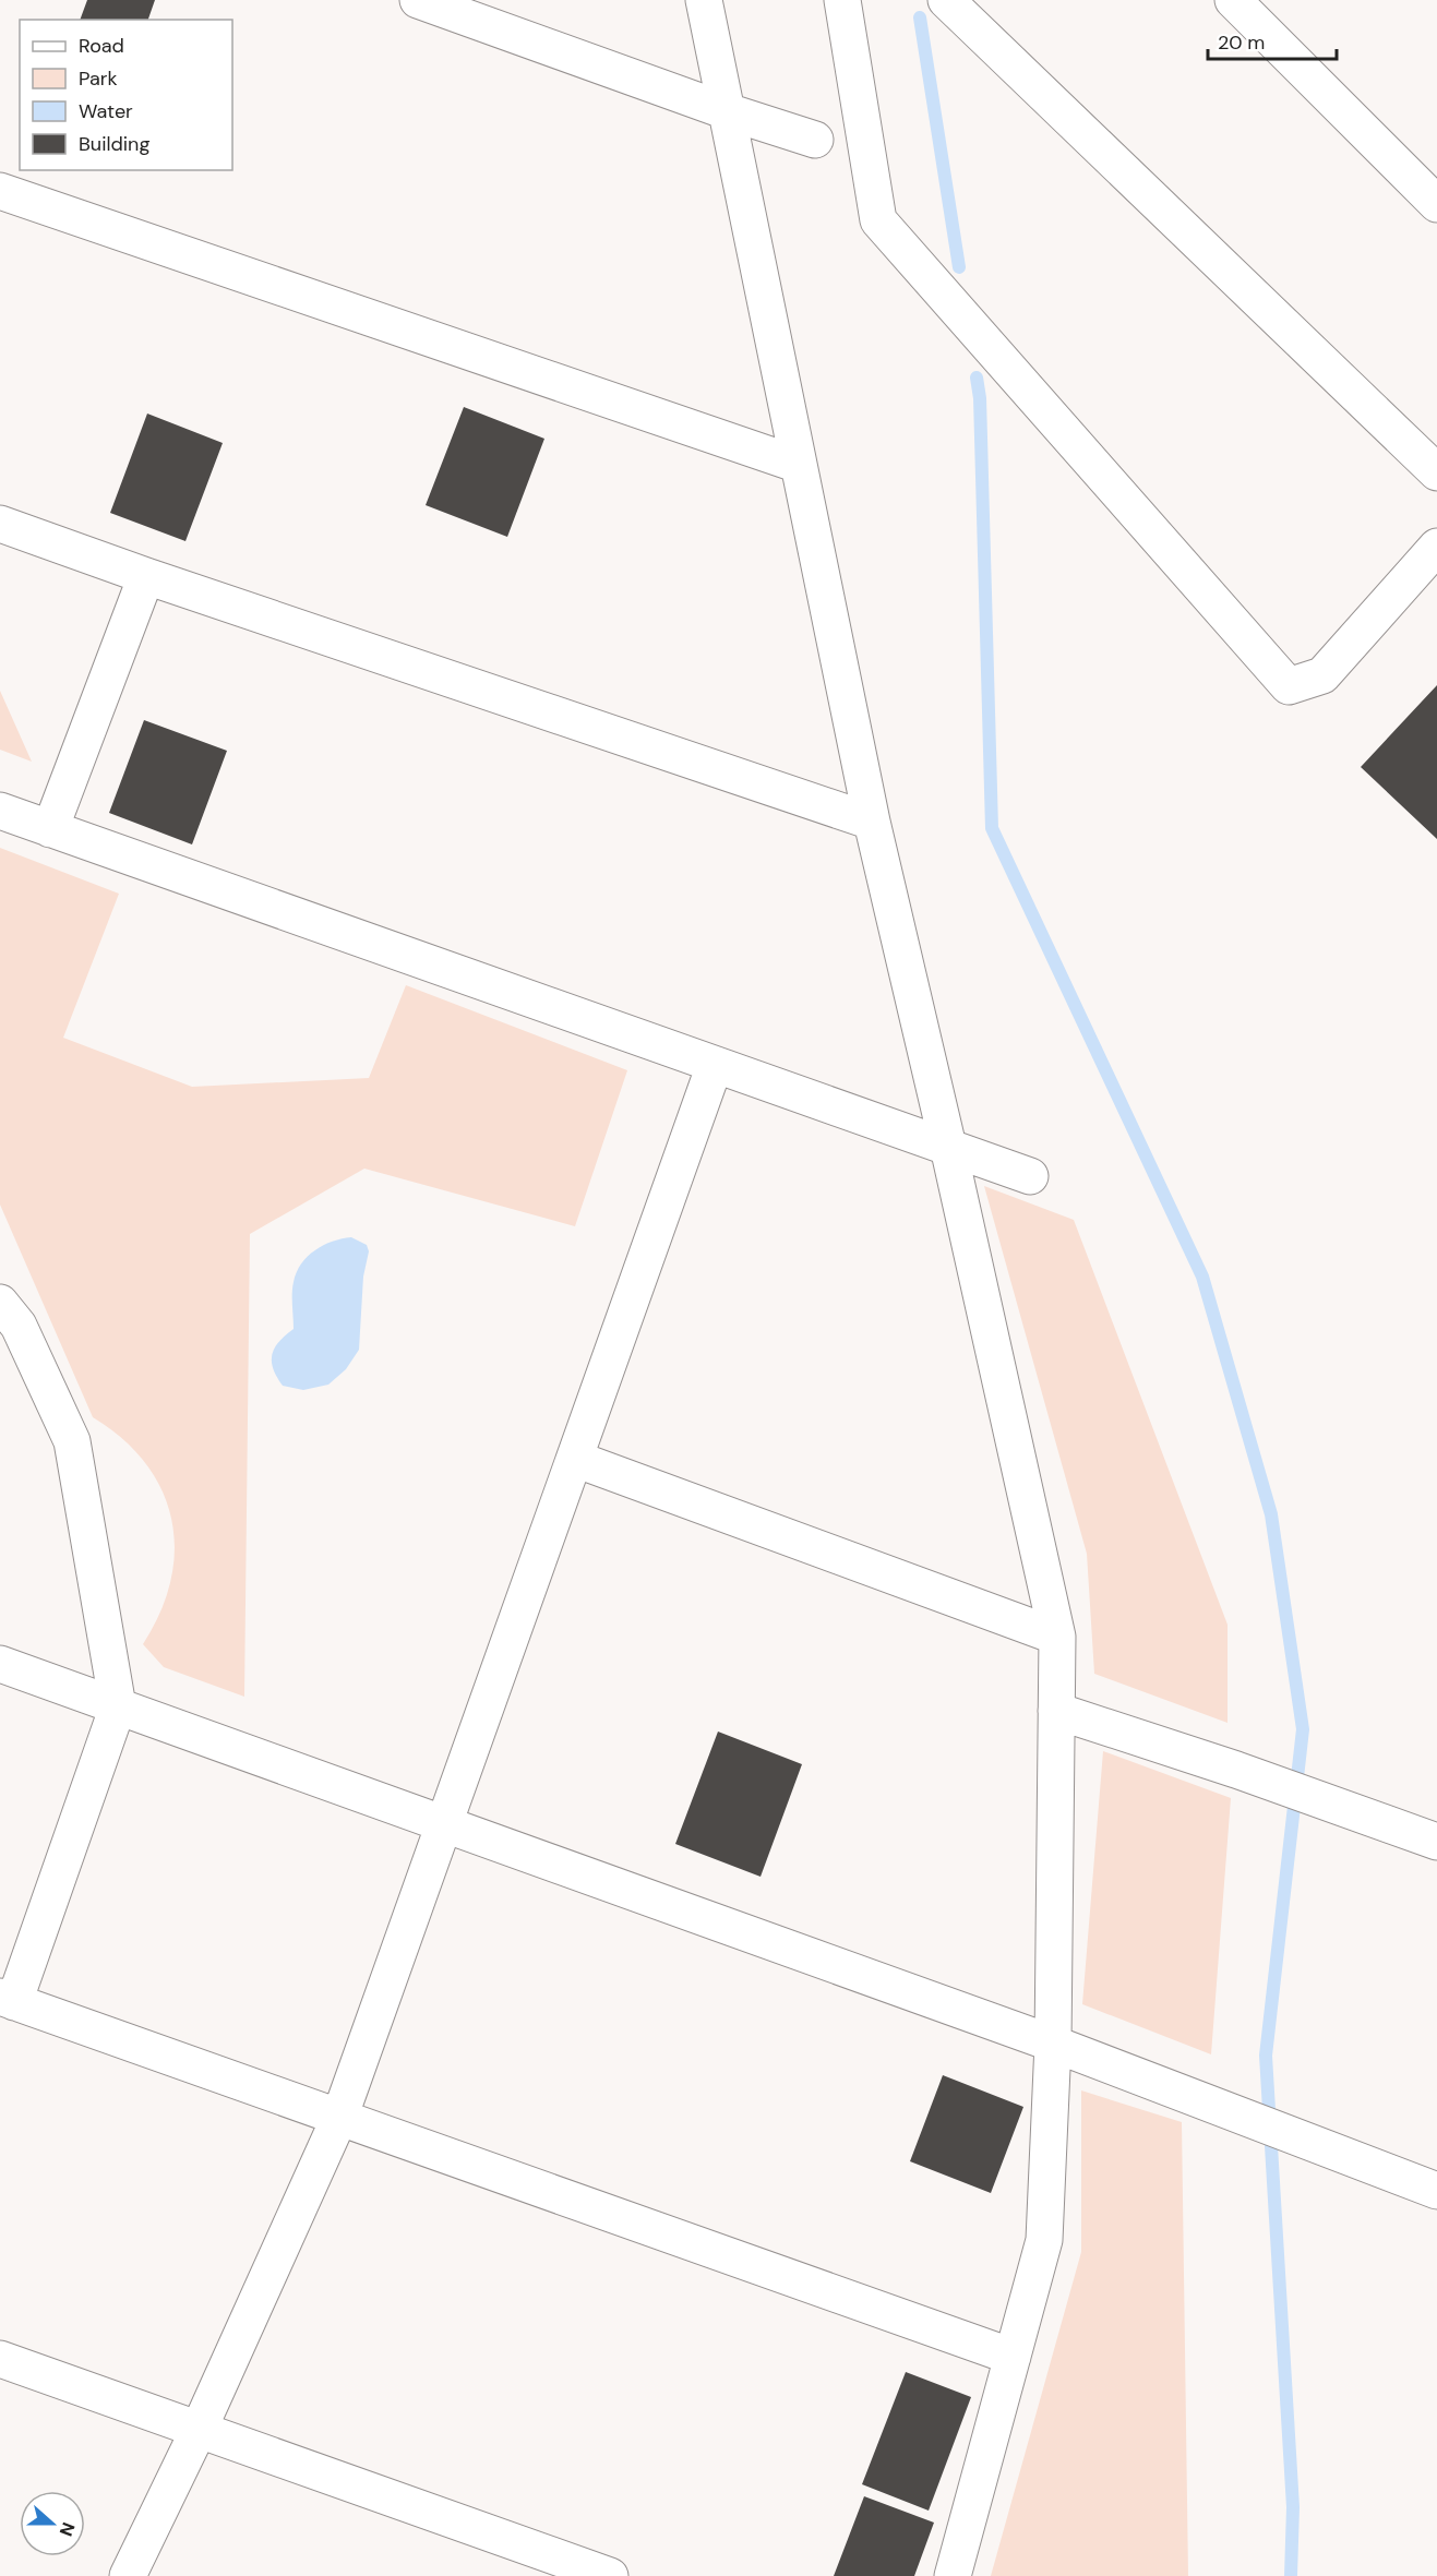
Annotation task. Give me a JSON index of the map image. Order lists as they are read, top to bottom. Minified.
{"legend":["Road","Park","Water","Building"],"scale_bar":"20 m","north":"right"}
